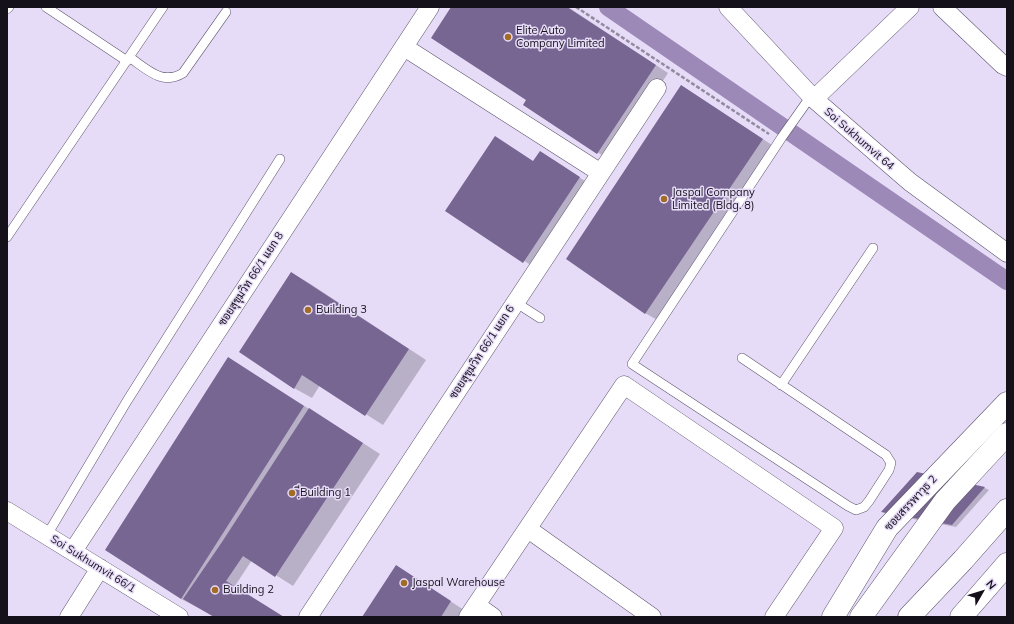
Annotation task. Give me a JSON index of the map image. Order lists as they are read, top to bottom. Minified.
{"streets":{"main road":["ซอยสรรพาวุธ 2"],"street":["Soi Sukhumvit 64","ซอยสุขุมวิท 66/1 แยก 8","ซอยสุขุมวิท 66/1 แยก 6","Soi Sukhumvit 66/1"]},"crossings":[["ซอยสุขุมวิท 66/1 แยก 8","Soi Sukhumvit 66/1"]],"places":["Elite Auto Company Limited","Jaspal Company Limited (Bldg. 8)","Building 3","ฺีBuilding 1","Jaspal Warehouse","Building 2"],"north":"top right"}
